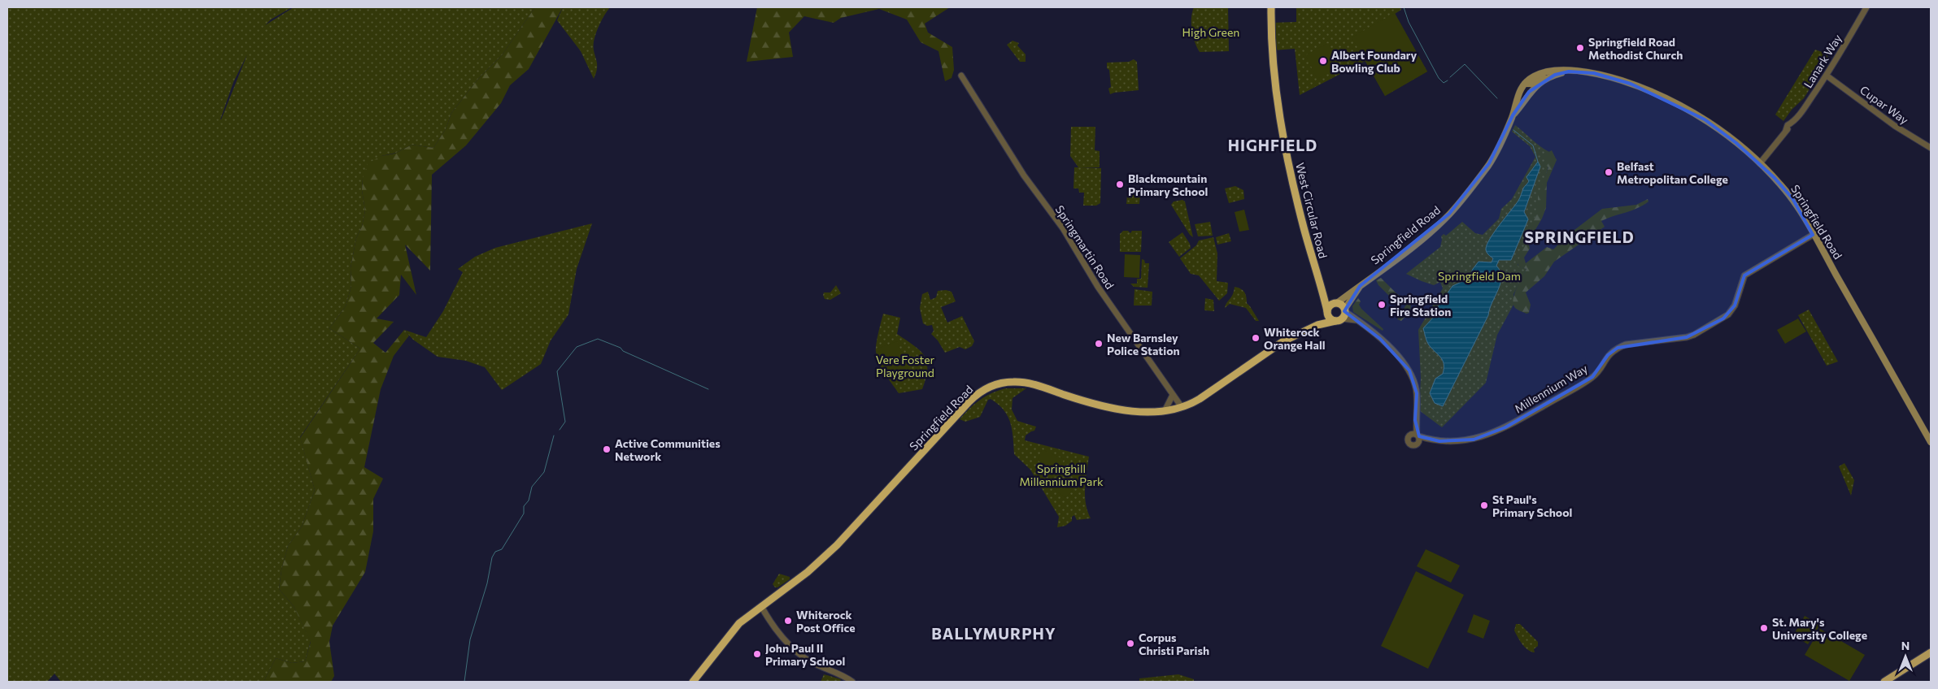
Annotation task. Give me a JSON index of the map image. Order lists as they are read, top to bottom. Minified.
{"streets":{"highway":["West Circular Road","Springfield Road"],"street":["Lanark Way","Cupar Way","Springmartin Road","Millennium Way"]},"crossings":[["Lanark Way","Cupar Way"],["Lanark Way","Springfield Road"],["West Circular Road","Springfield Road"],["Springfield Road","Springmartin Road"],["Springfield Road","Millennium Way"]],"districts":["HIGHFIELD","SPRINGFIELD","BALLYMURPHY"],"parks":["High Green","Springfield Dam","Vere Foster Playground","Springhill Millennium Park"],"places":["Springfield Road Methodist Church","Albert Foundary Bowling Club","Belfast Metropolitan College","Blackmountain Primary School","Springfield Fire Station","Whiterock Orange Hall","New Barnsley Police Station","Active Communities Network","St Paul's Primary School","Whiterock Post Office","St. Mary's University College","Corpus Christi Parish","John Paul II Primary School"],"north":"top"}
